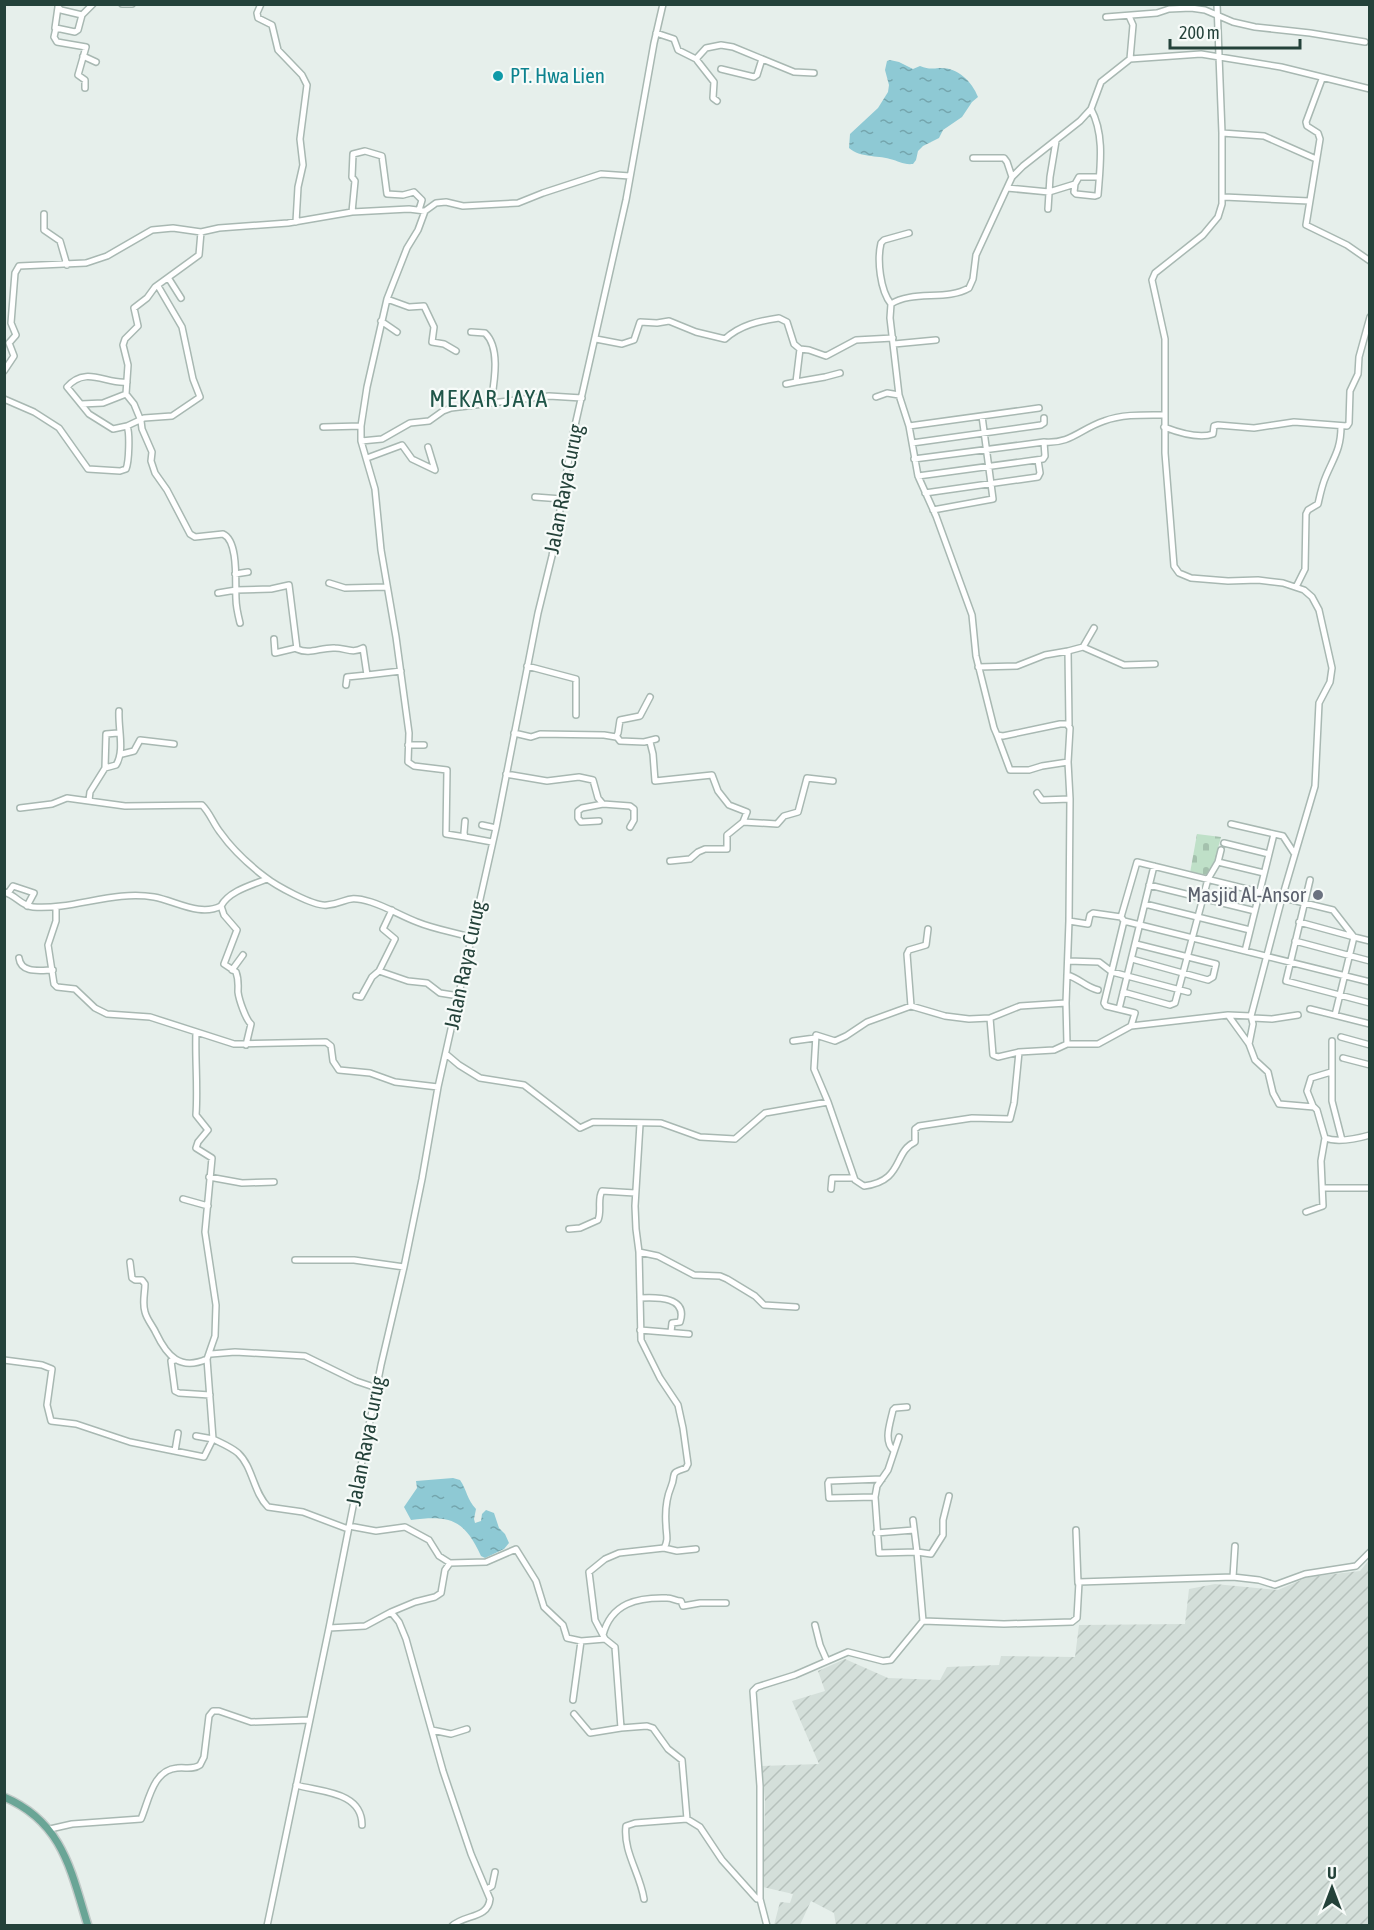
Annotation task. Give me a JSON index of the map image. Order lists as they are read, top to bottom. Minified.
{"streets":{"street":["Jalan Raya Curug"]},"districts":["MEKAR JAYA"],"places":["PT. Hwa Lien","Masjid Al-Ansor"],"scale_bar":"200 m","north":"top"}
